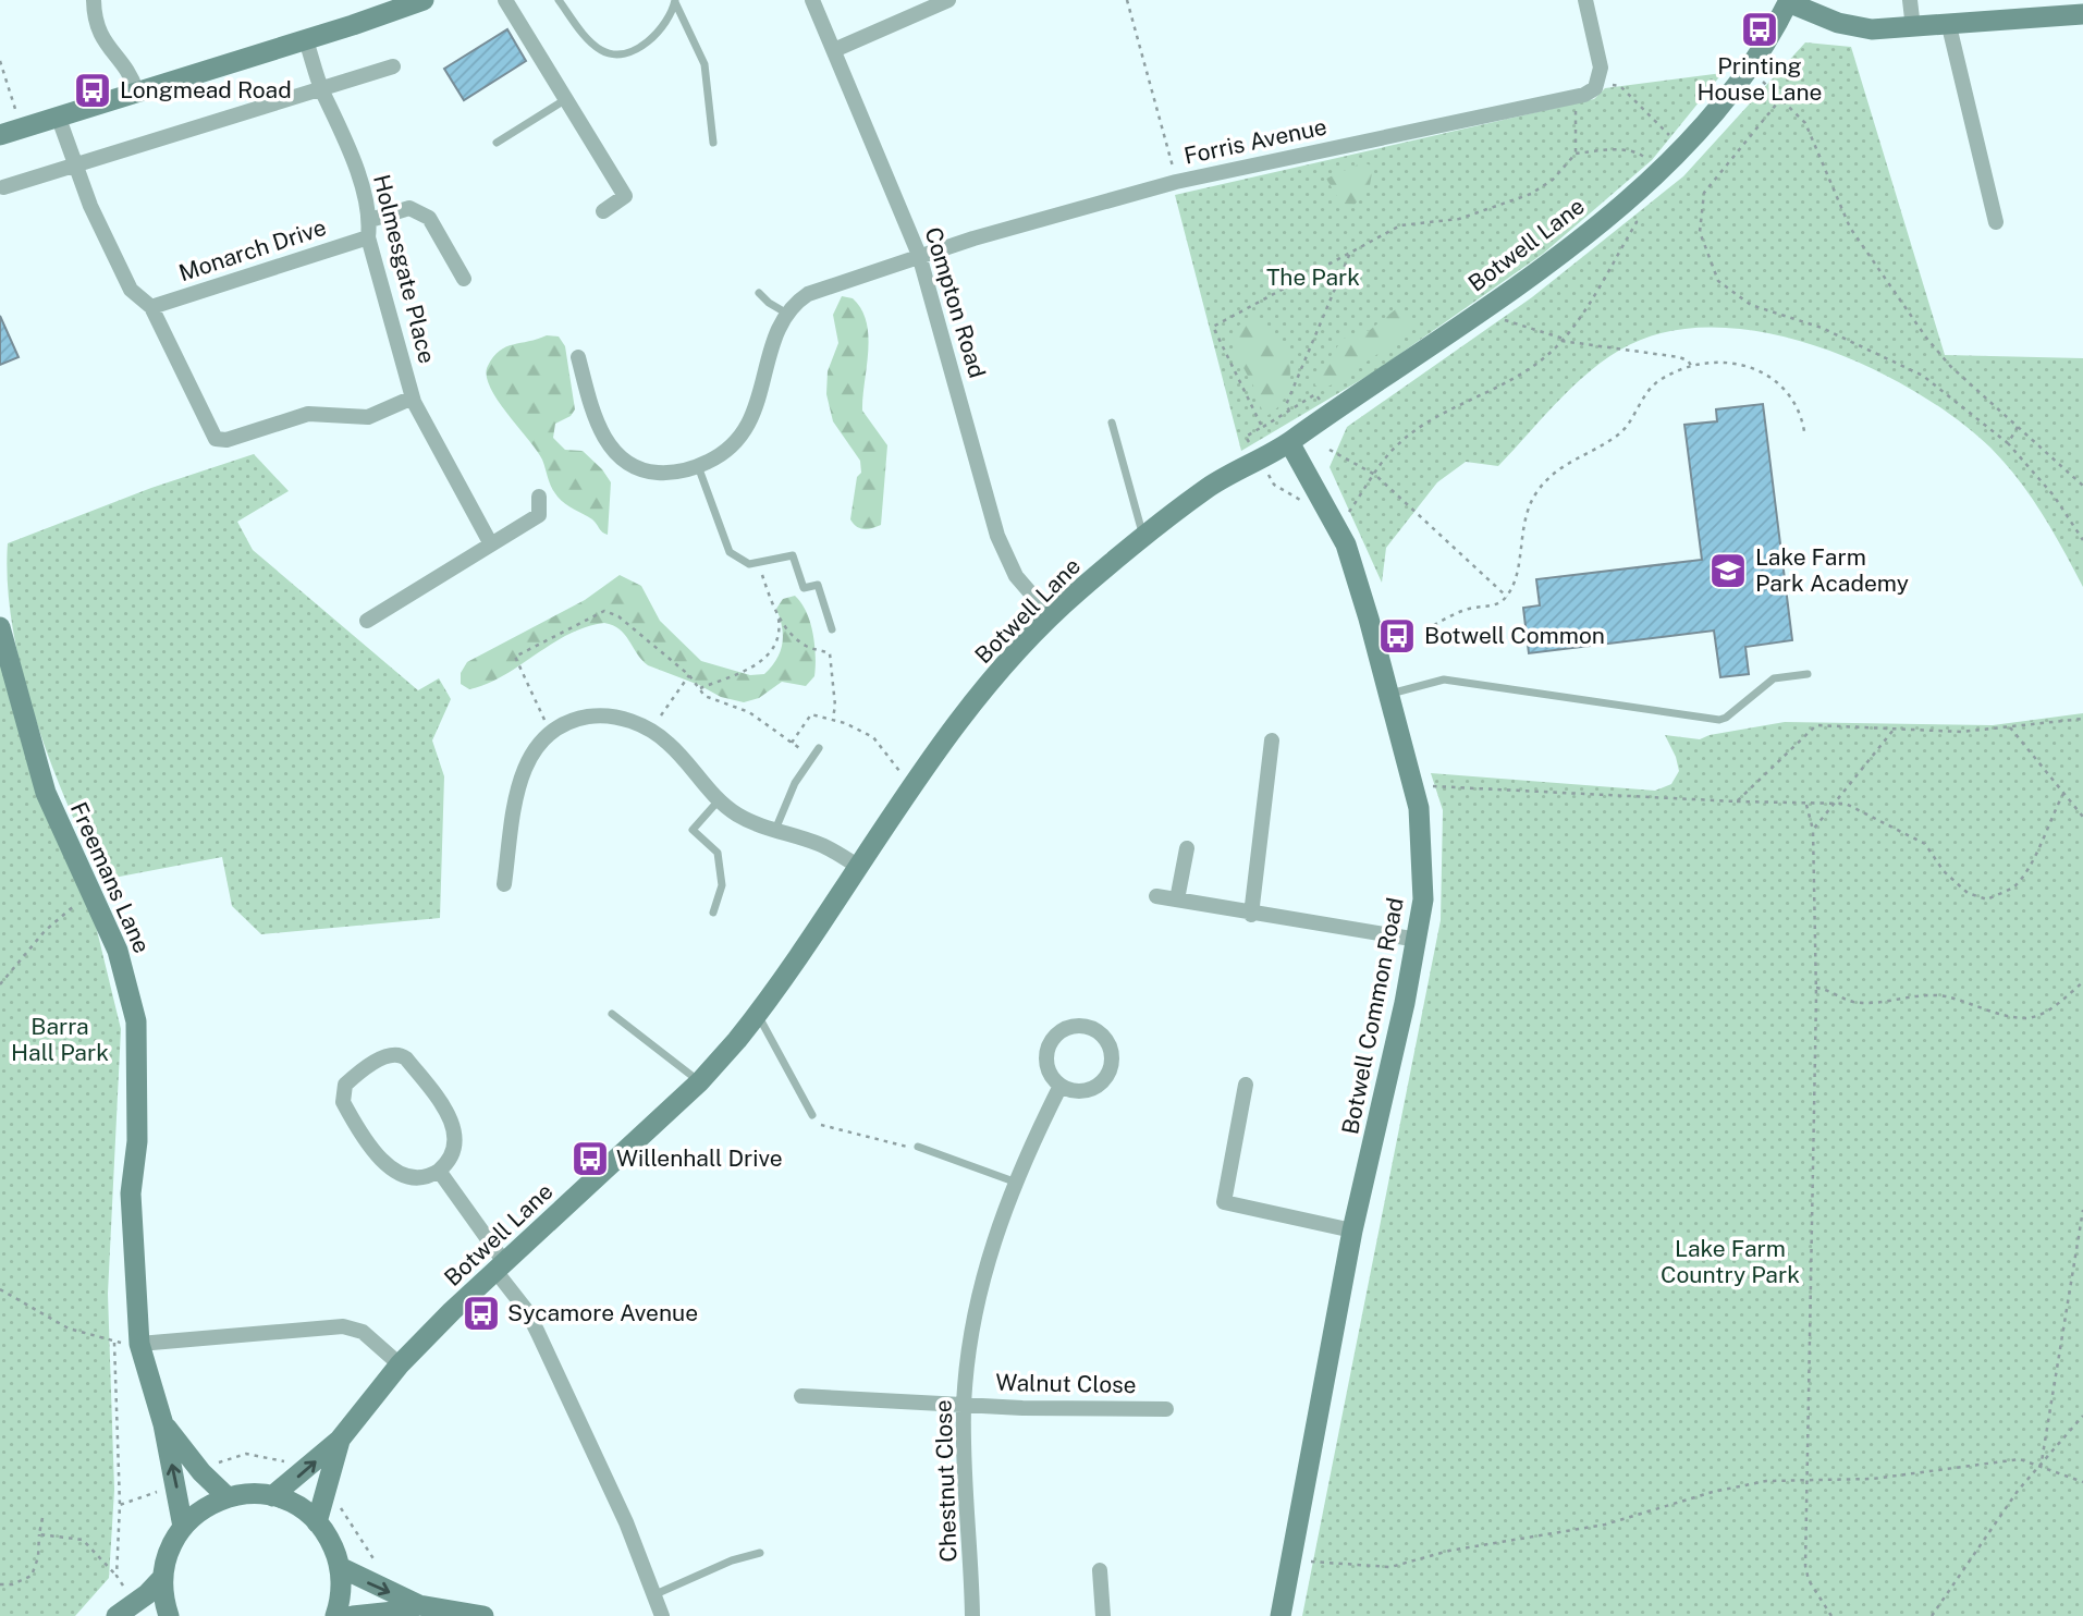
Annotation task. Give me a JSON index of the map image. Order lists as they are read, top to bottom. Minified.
{"streets":{"street":["Forris Avenue","Botwell Lane","Monarch Drive","Holmesgate Place","Compton Road","Freemans Lane","Botwell Common Road","Walnut Close","Chestnut Close"]},"crossings":[["Forris Avenue","Compton Road"],["Botwell Lane","Compton Road"],["Botwell Lane","Botwell Common Road"],["Monarch Drive","Holmesgate Place"],["Walnut Close","Chestnut Close"]],"parks":["The Park","Barra Hall Park","Lake Farm Country Park"],"places":{"bus stop":["Printing House Lane","Longmead Road","Botwell Common","Willenhall Drive","Sycamore Avenue"],"school or university":["Lake Farm Park Academy"]}}
